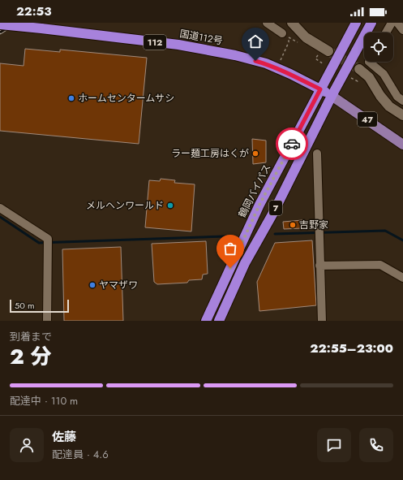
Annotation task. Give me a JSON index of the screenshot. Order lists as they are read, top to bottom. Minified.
{"streets":{"highway":["国道112号","112","鶴岡バイパス","7"],"main road":["47"]},"crossings":[["国道112号","47"],["国道112号","鶴岡バイパス"],["国道112号","7"],["47","7"]],"places":["ホームセンタームサシ","ラー麺工房はくが","メルヘンワールド","吉野家","ヤマザワ"],"scale_bar":"50 m","page":{"status":"22:53","scale":"50 m","heading":["2 分","到着まで","22:55–23:00"],"panel":["佐藤","配達員 · 4.6"],"bar":"配達中 · 110 m"}}
